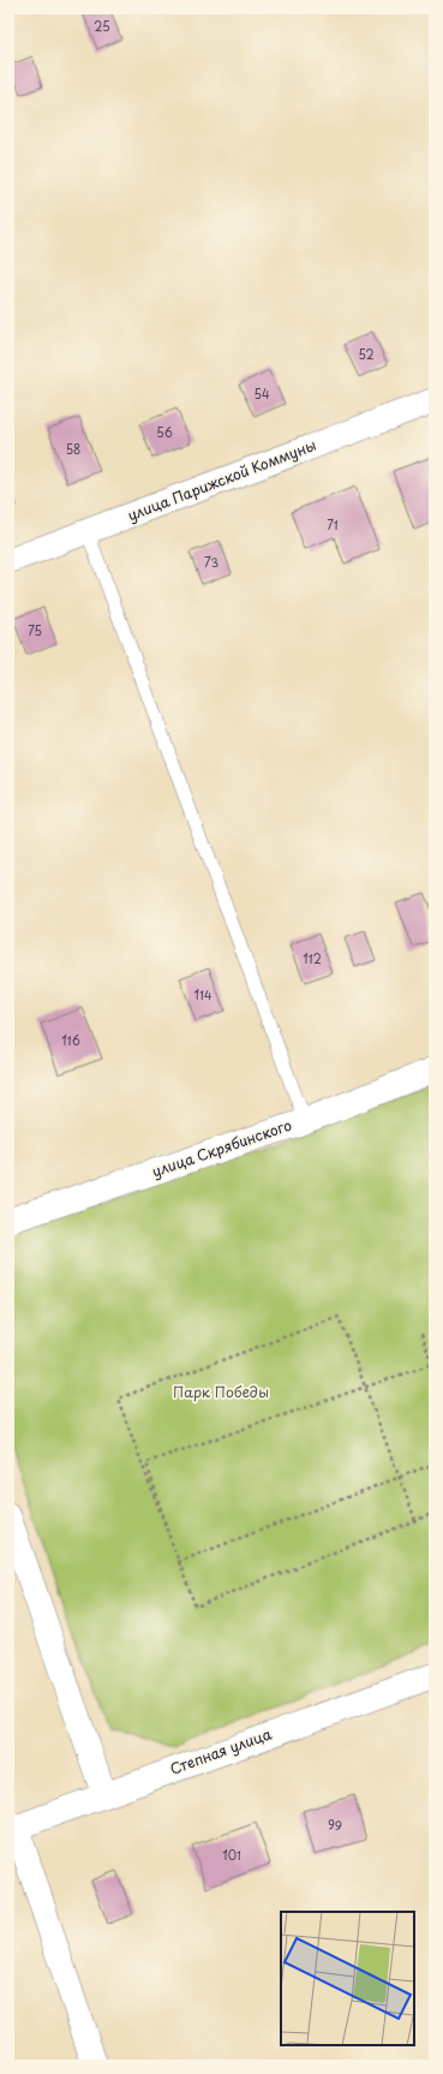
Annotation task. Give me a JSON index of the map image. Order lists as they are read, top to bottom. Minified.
{"streets":{"street":["улица Парижской Коммуны","улица Скрябинского","Степная улица"]},"parks":["Парк Победы"],"house_numbers":["25","52","54","56","58","71","73","75","112","114","116","99","101"]}
